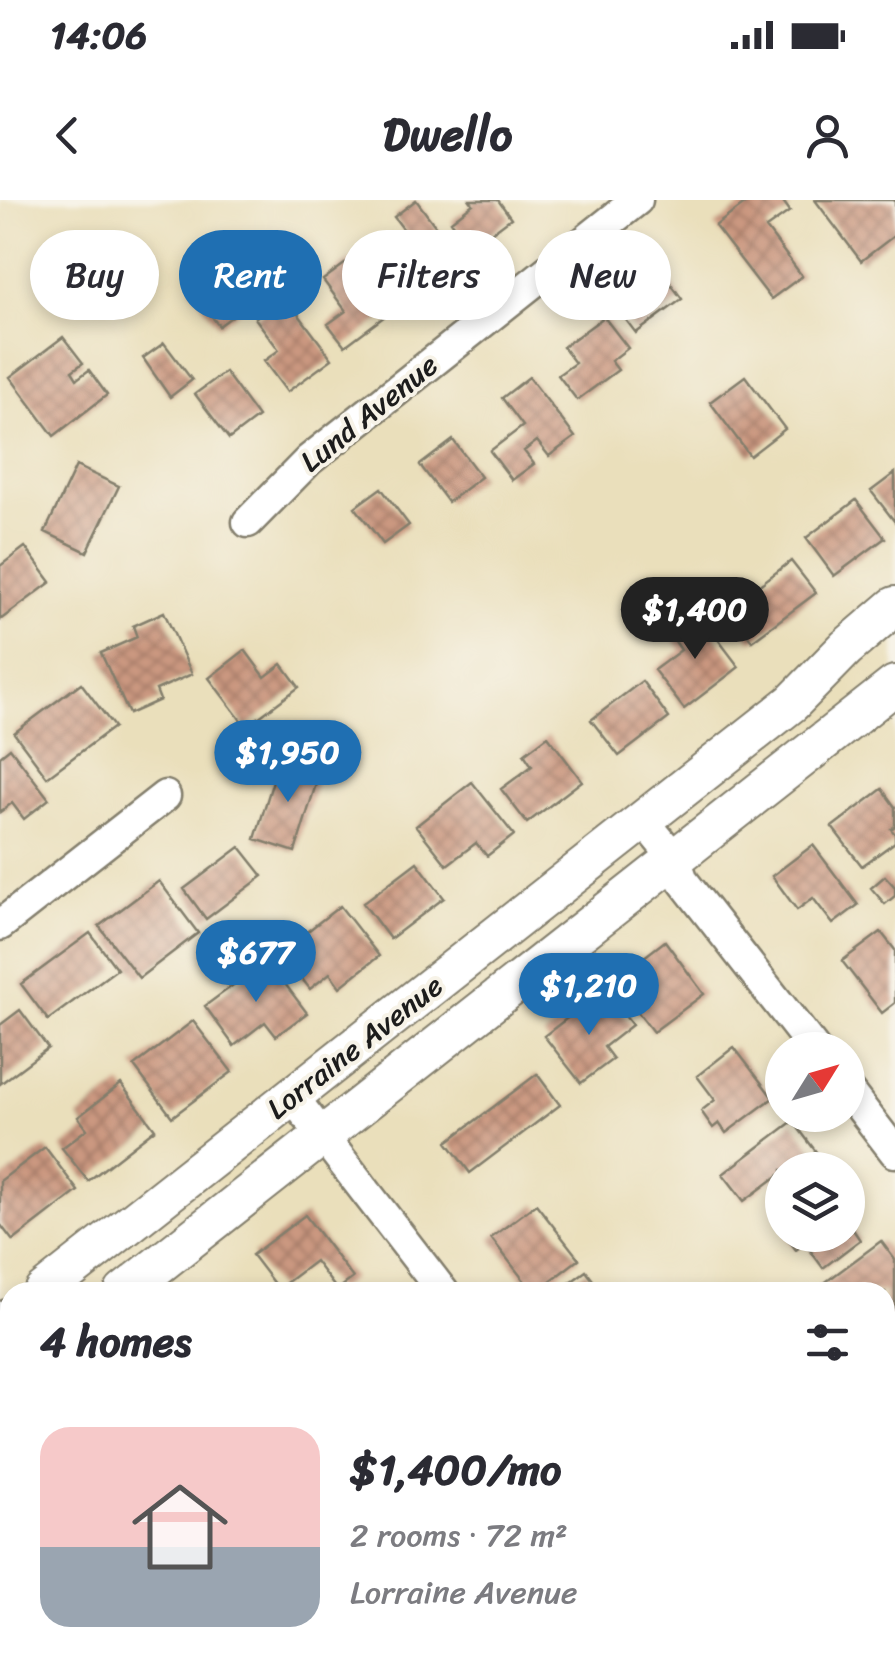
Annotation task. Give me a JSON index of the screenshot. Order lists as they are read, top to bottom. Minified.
{"streets":{"street":["Lund Avenue","Lorraine Avenue"]},"north":"top right","page":{"status":"14:06","header":"Dwello","chip":["Buy","Rent","Filters","New"],"price":["$1,400","$1,950","$677","$1,210"],"heading":"4 homes","list":[{"name":"$1,400/mo","note":"2 rooms · 72 m² · Lorraine Avenue"}]}}
